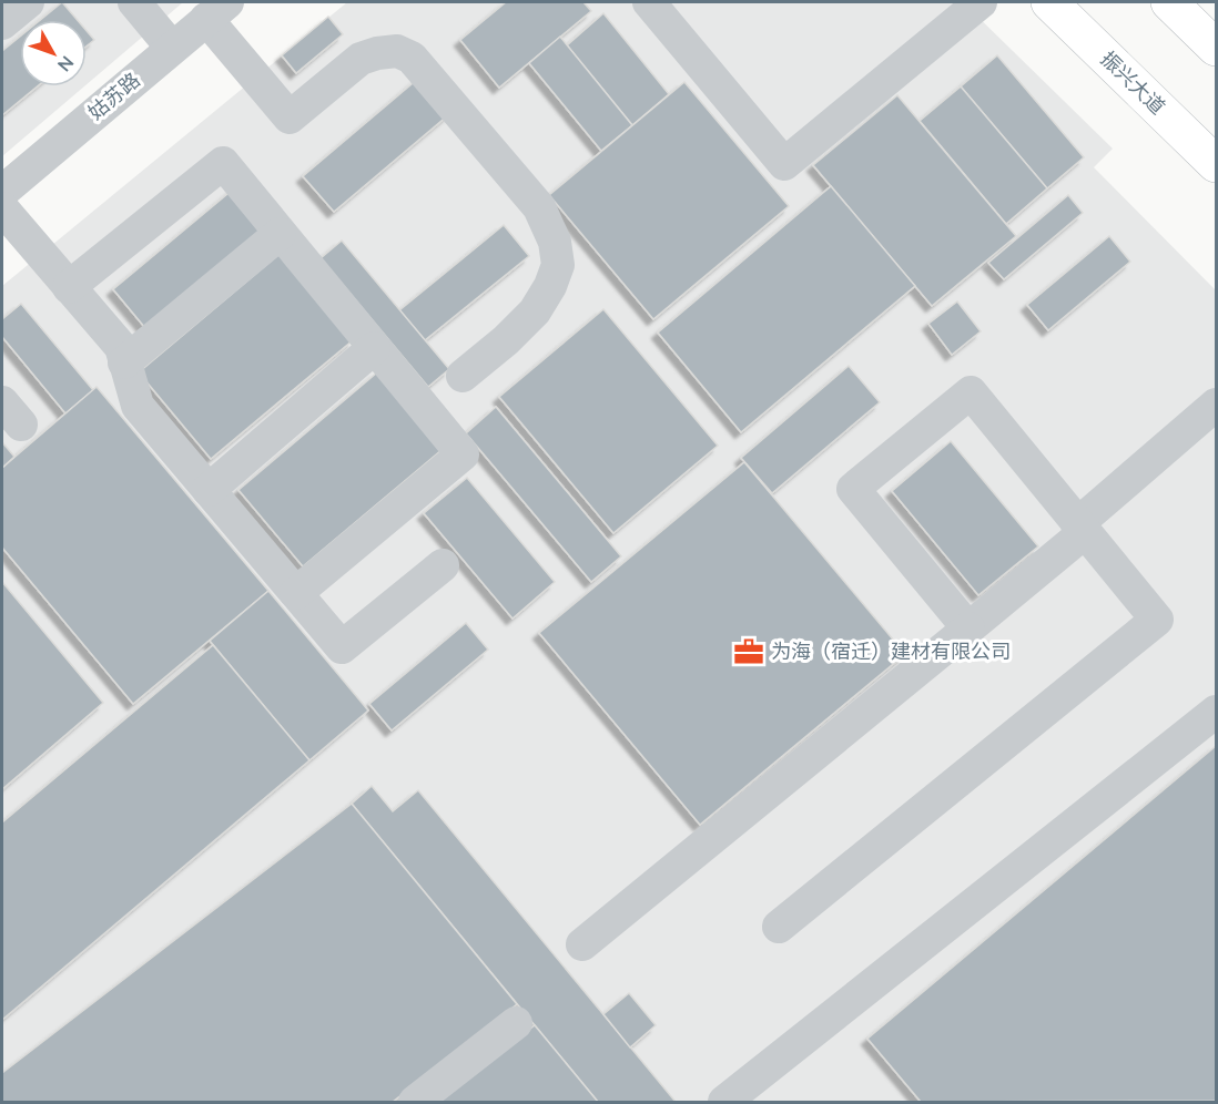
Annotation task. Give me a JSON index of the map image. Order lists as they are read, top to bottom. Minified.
{"streets":{"main road":["振兴大道"],"street":["姑苏路"]},"places":{"office":["为海（宿迁）建材有限公司"]},"north":"bottom right"}
